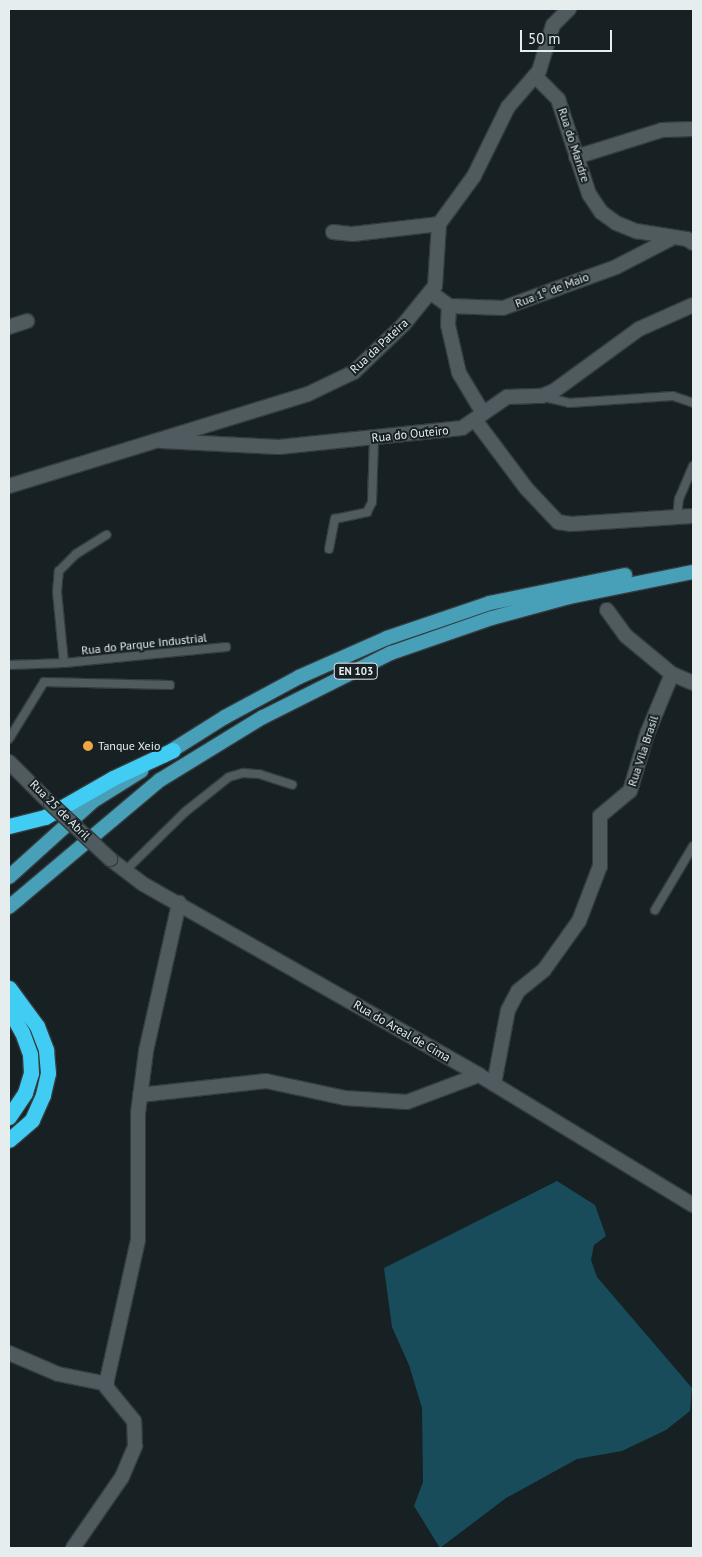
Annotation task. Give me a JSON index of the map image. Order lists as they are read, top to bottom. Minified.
{"streets":{"main road":["EN 103"],"street":["Rua do Mandre","Rua 1º de Maio","Rua da Pateira","Rua do Outeiro","Rua Vila Brasil","Rua 25 de Abril","Rua do Areal de Cima"],"lane":["Rua do Parque Industrial"]},"crossings":[["Rua do Mandre","Rua 1º de Maio"],["Rua da Pateira","Rua do Outeiro"],["Rua Vila Brasil","Rua do Areal de Cima"],["Rua 25 de Abril","Rua do Areal de Cima"]],"places":["Tanque Xeio"],"scale_bar":"50 m"}
